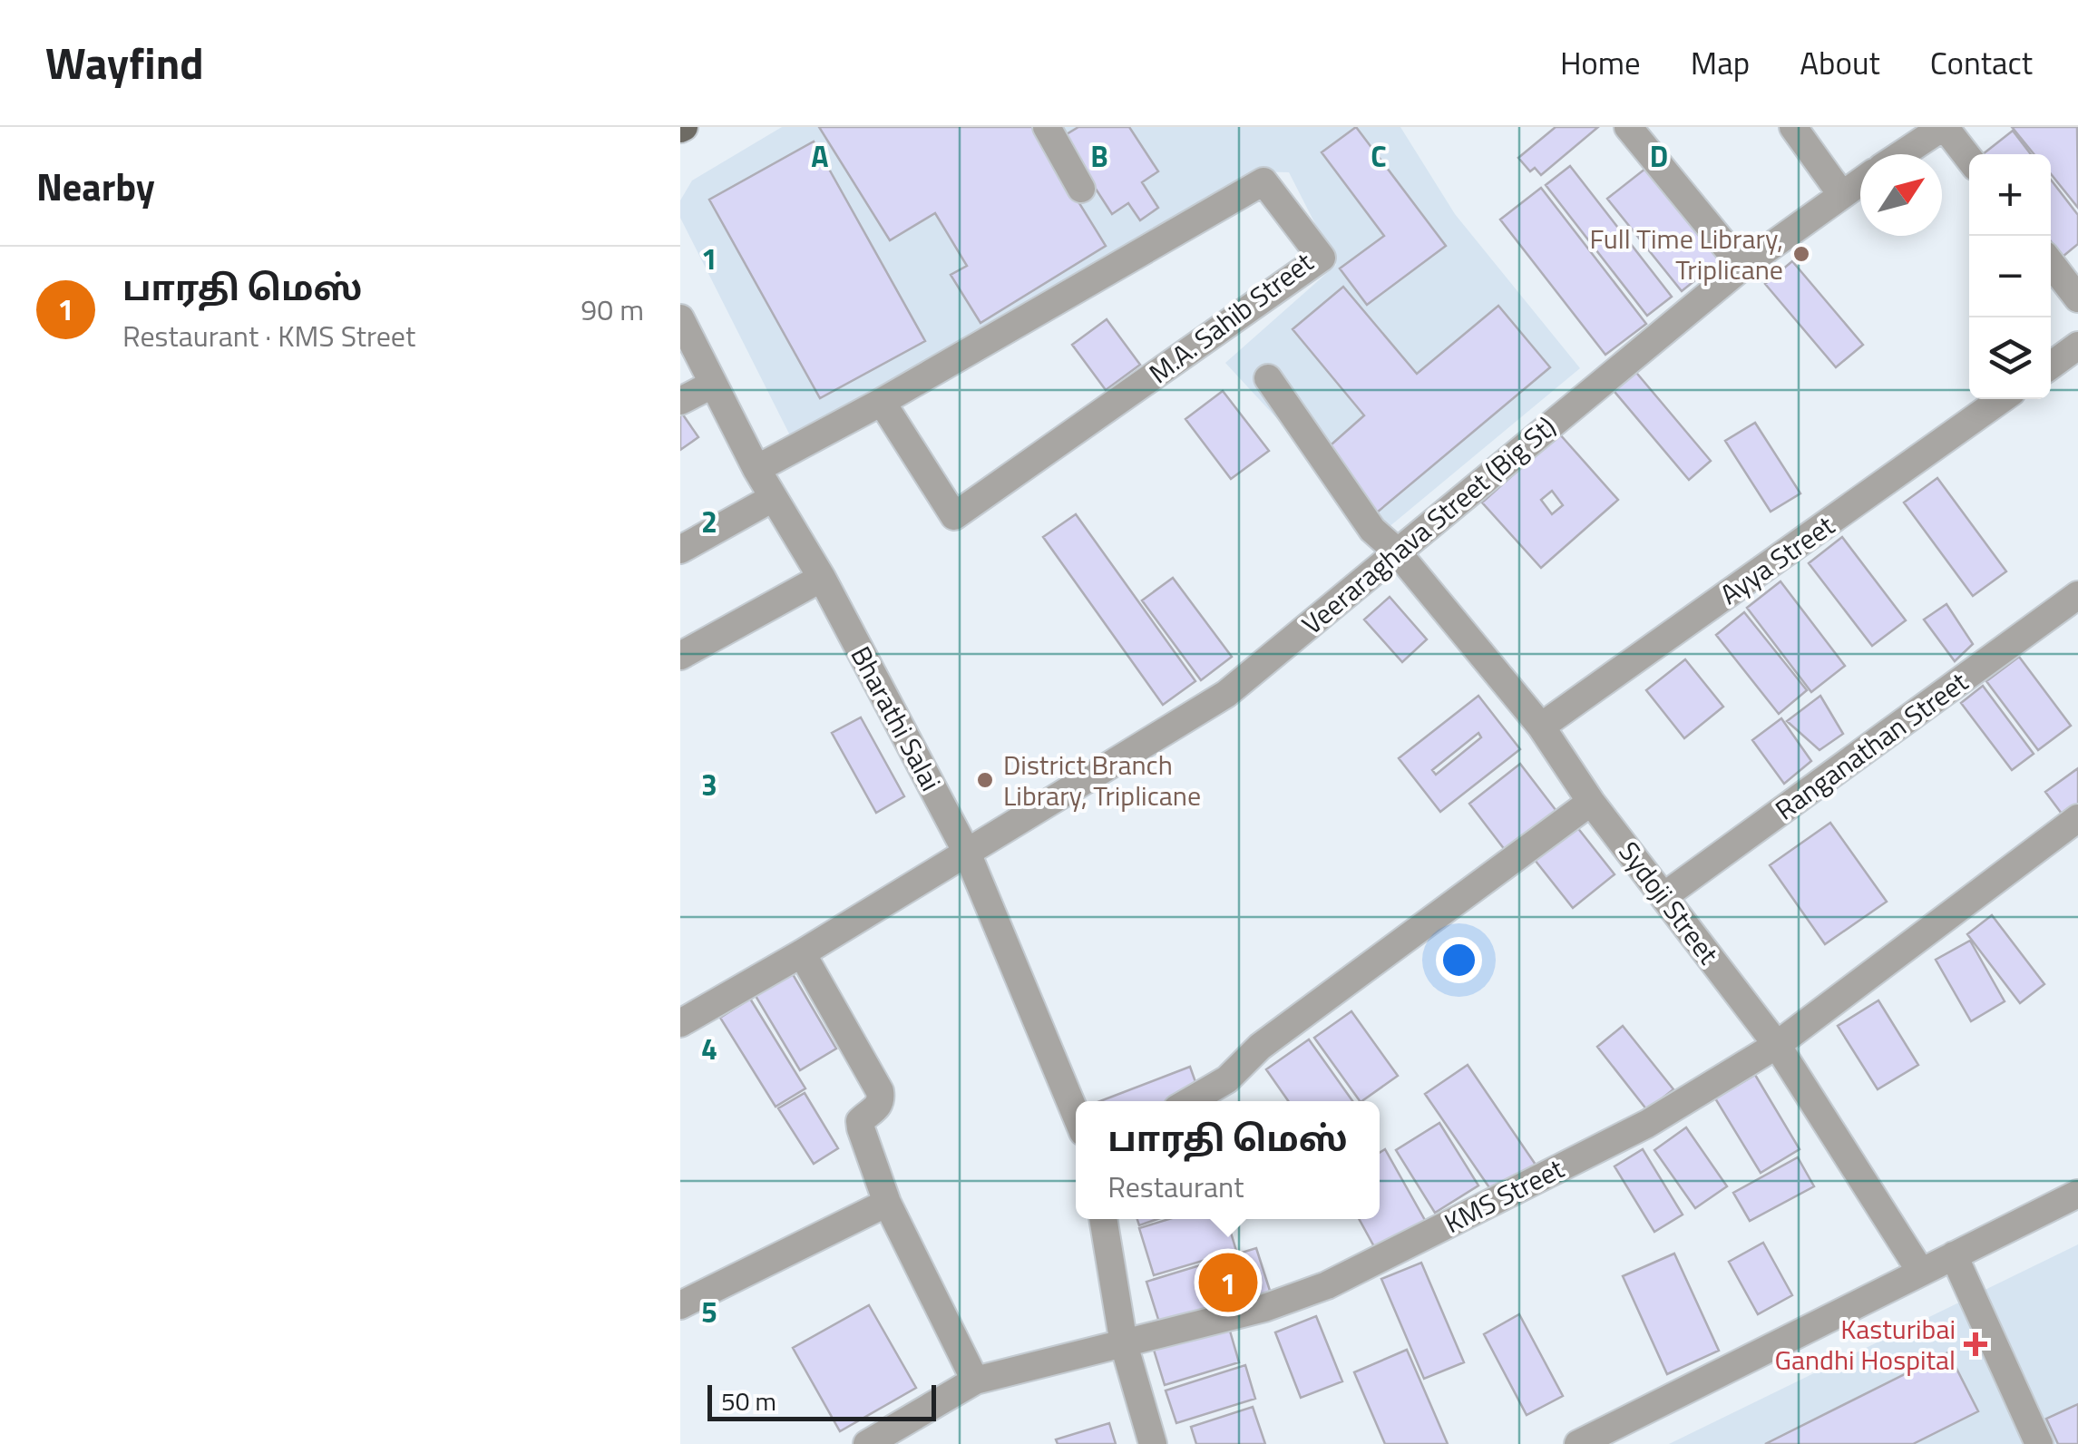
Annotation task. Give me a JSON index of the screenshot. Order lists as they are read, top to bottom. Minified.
{"streets":{"street":["M.A. Sahib Street","Veeraraghava Street (Big St)","Ayya Street","Bharathi Salai","Ranganathan Street","Sydoji Street","KMS Street"]},"crossings":[["M.A. Sahib Street","Bharathi Salai"],["Veeraraghava Street (Big St)","Bharathi Salai"],["Veeraraghava Street (Big St)","Sydoji Street"],["Ayya Street","Sydoji Street"],["Ranganathan Street","Sydoji Street"],["Sydoji Street","KMS Street"]],"places":{"other":["Full Time Library, Triplicane","District Branch Library, Triplicane"],"health":["Kasturibai Gandhi Hospital"]},"scale_bar":"50 m","north":"top right","page":{"header":"Wayfind","nav":["Home","Map","About","Contact"],"heading":"Nearby","map_buttons":["+","−"],"list":[{"mark":"1","name":"பாரதி மெஸ்","note":"Restaurant · KMS Street","value":"90 m"}],"popup":["பாரதி மெஸ்","Restaurant"],"pins":"1","scale":"50 m"},"grid":{"columns":["A","B","C","D"],"rows":["1","2","3","4","5"]}}
